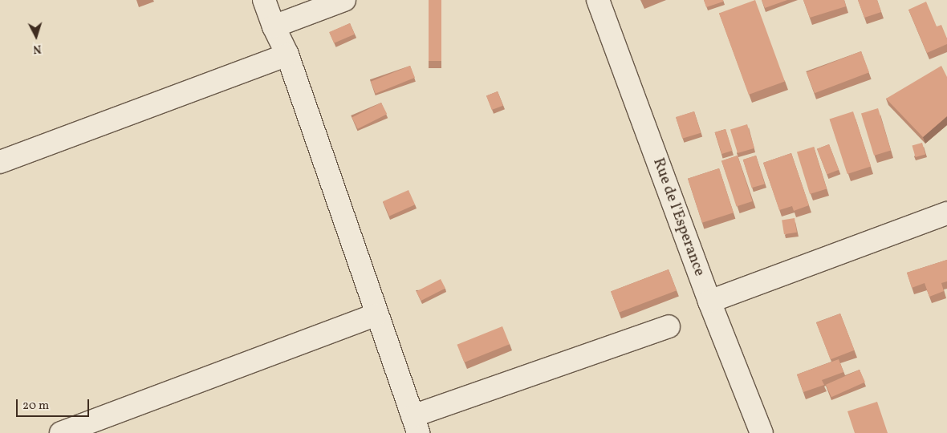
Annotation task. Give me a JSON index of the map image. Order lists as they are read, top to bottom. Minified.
{"streets":{"street":["Rue de l'Esperance"]},"scale_bar":"20 m","north":"bottom"}
